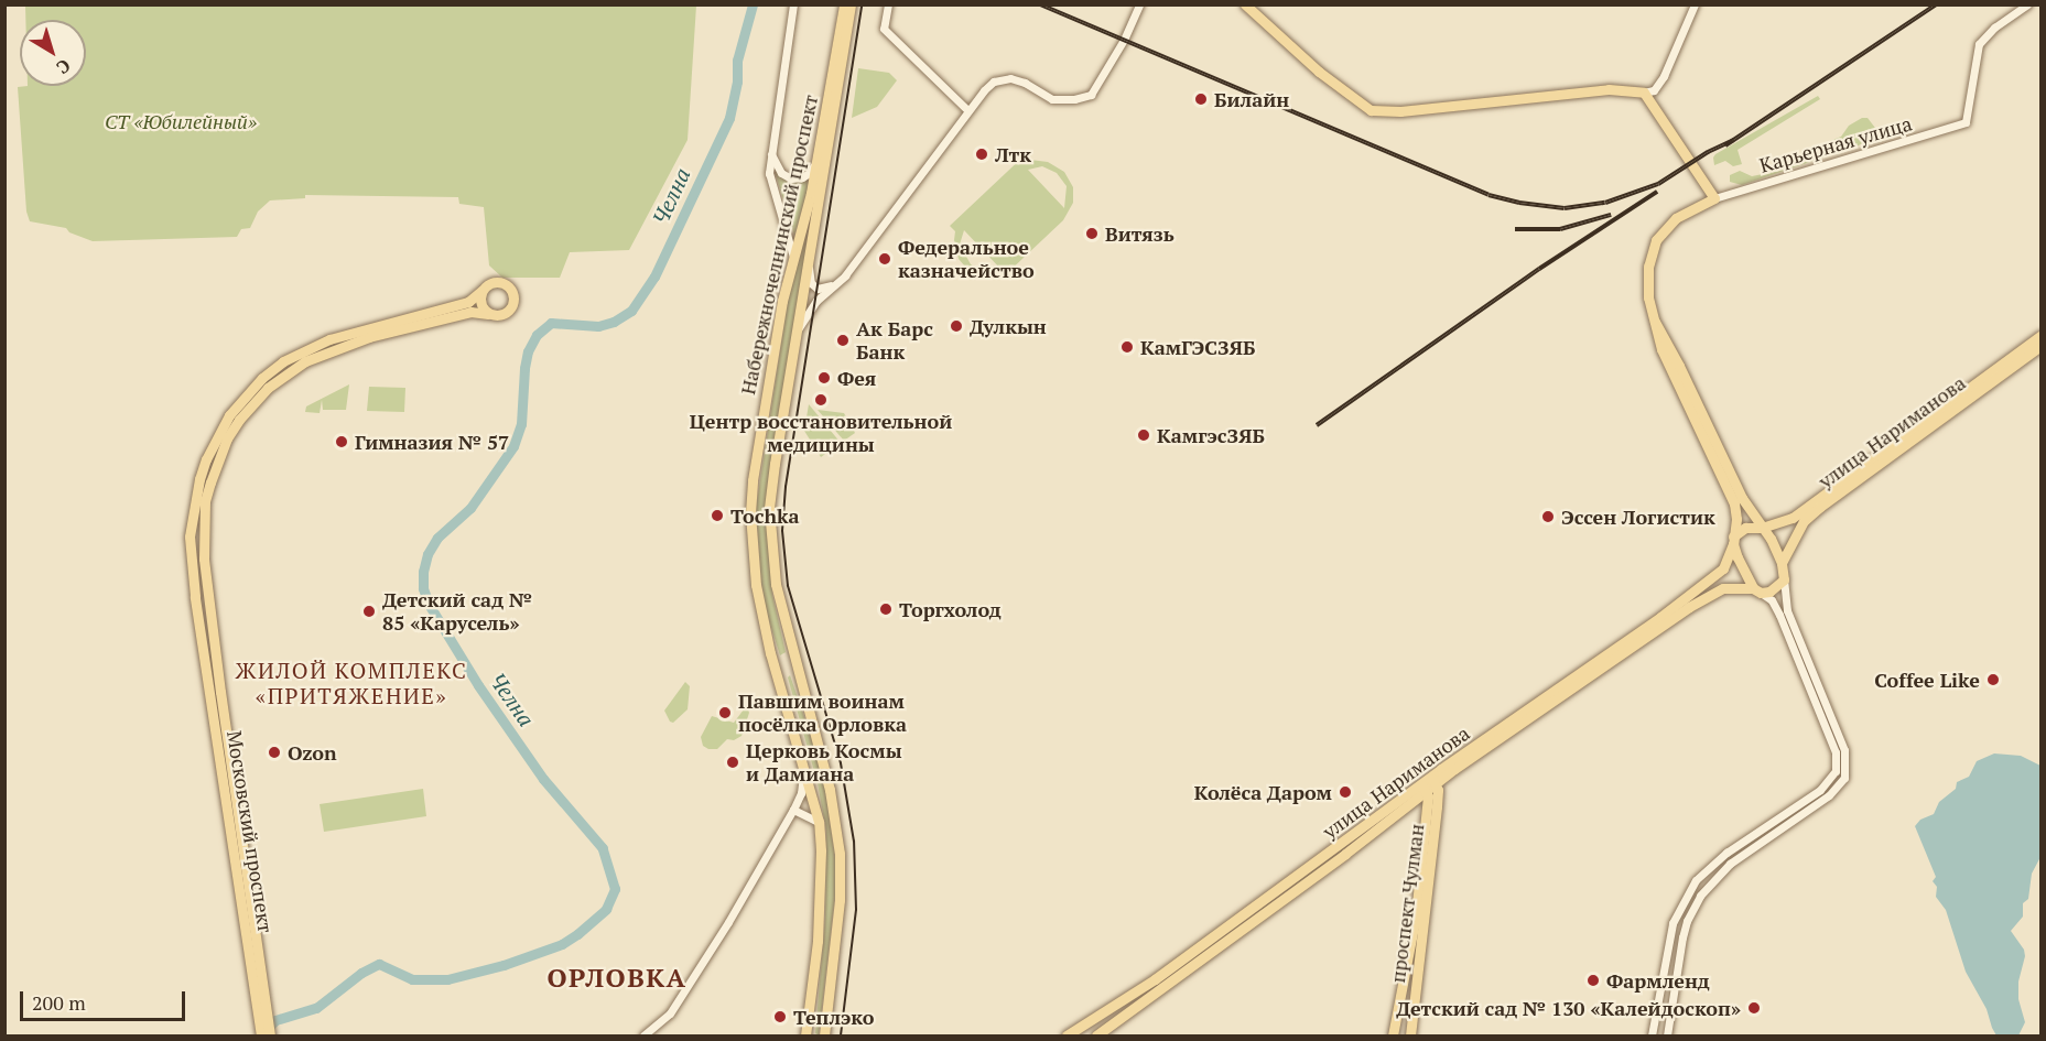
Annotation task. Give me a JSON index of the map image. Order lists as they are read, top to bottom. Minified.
{"streets":{"main road":["Набережночелнинский проспект","улица Нариманова","Московский проспект","проспект Чулман"],"street":["Карьерная улица"]},"crossings":[["улица Нариманова","проспект Чулман"]],"districts":["ЖИЛОЙ КОМПЛЕКС «ПРИТЯЖЕНИЕ»","ОРЛОВКА"],"water":["Челна"],"parks":["СТ «Юбилейный»"],"places":["Билайн","Лтк","Витязь","Федеральное казначейство","Дулкын","Ак Барс Банк","КамГЭСЗЯБ","Фея","Центр восстановительной медицины","КамгэсЗЯБ","Гимназия № 57","Tochka","Эссен Логистик","Торгхолод","Детский сад № 85 «Карусель»","Coffee Like","Павшим воинам посёлка Орловка","Ozon","Церковь Космы и Дамиана","Колёса Даром","Фармленд","Детский сад № 130 «Калейдоскоп»","Теплэко"],"scale_bar":"200 m","north":"bottom right"}
